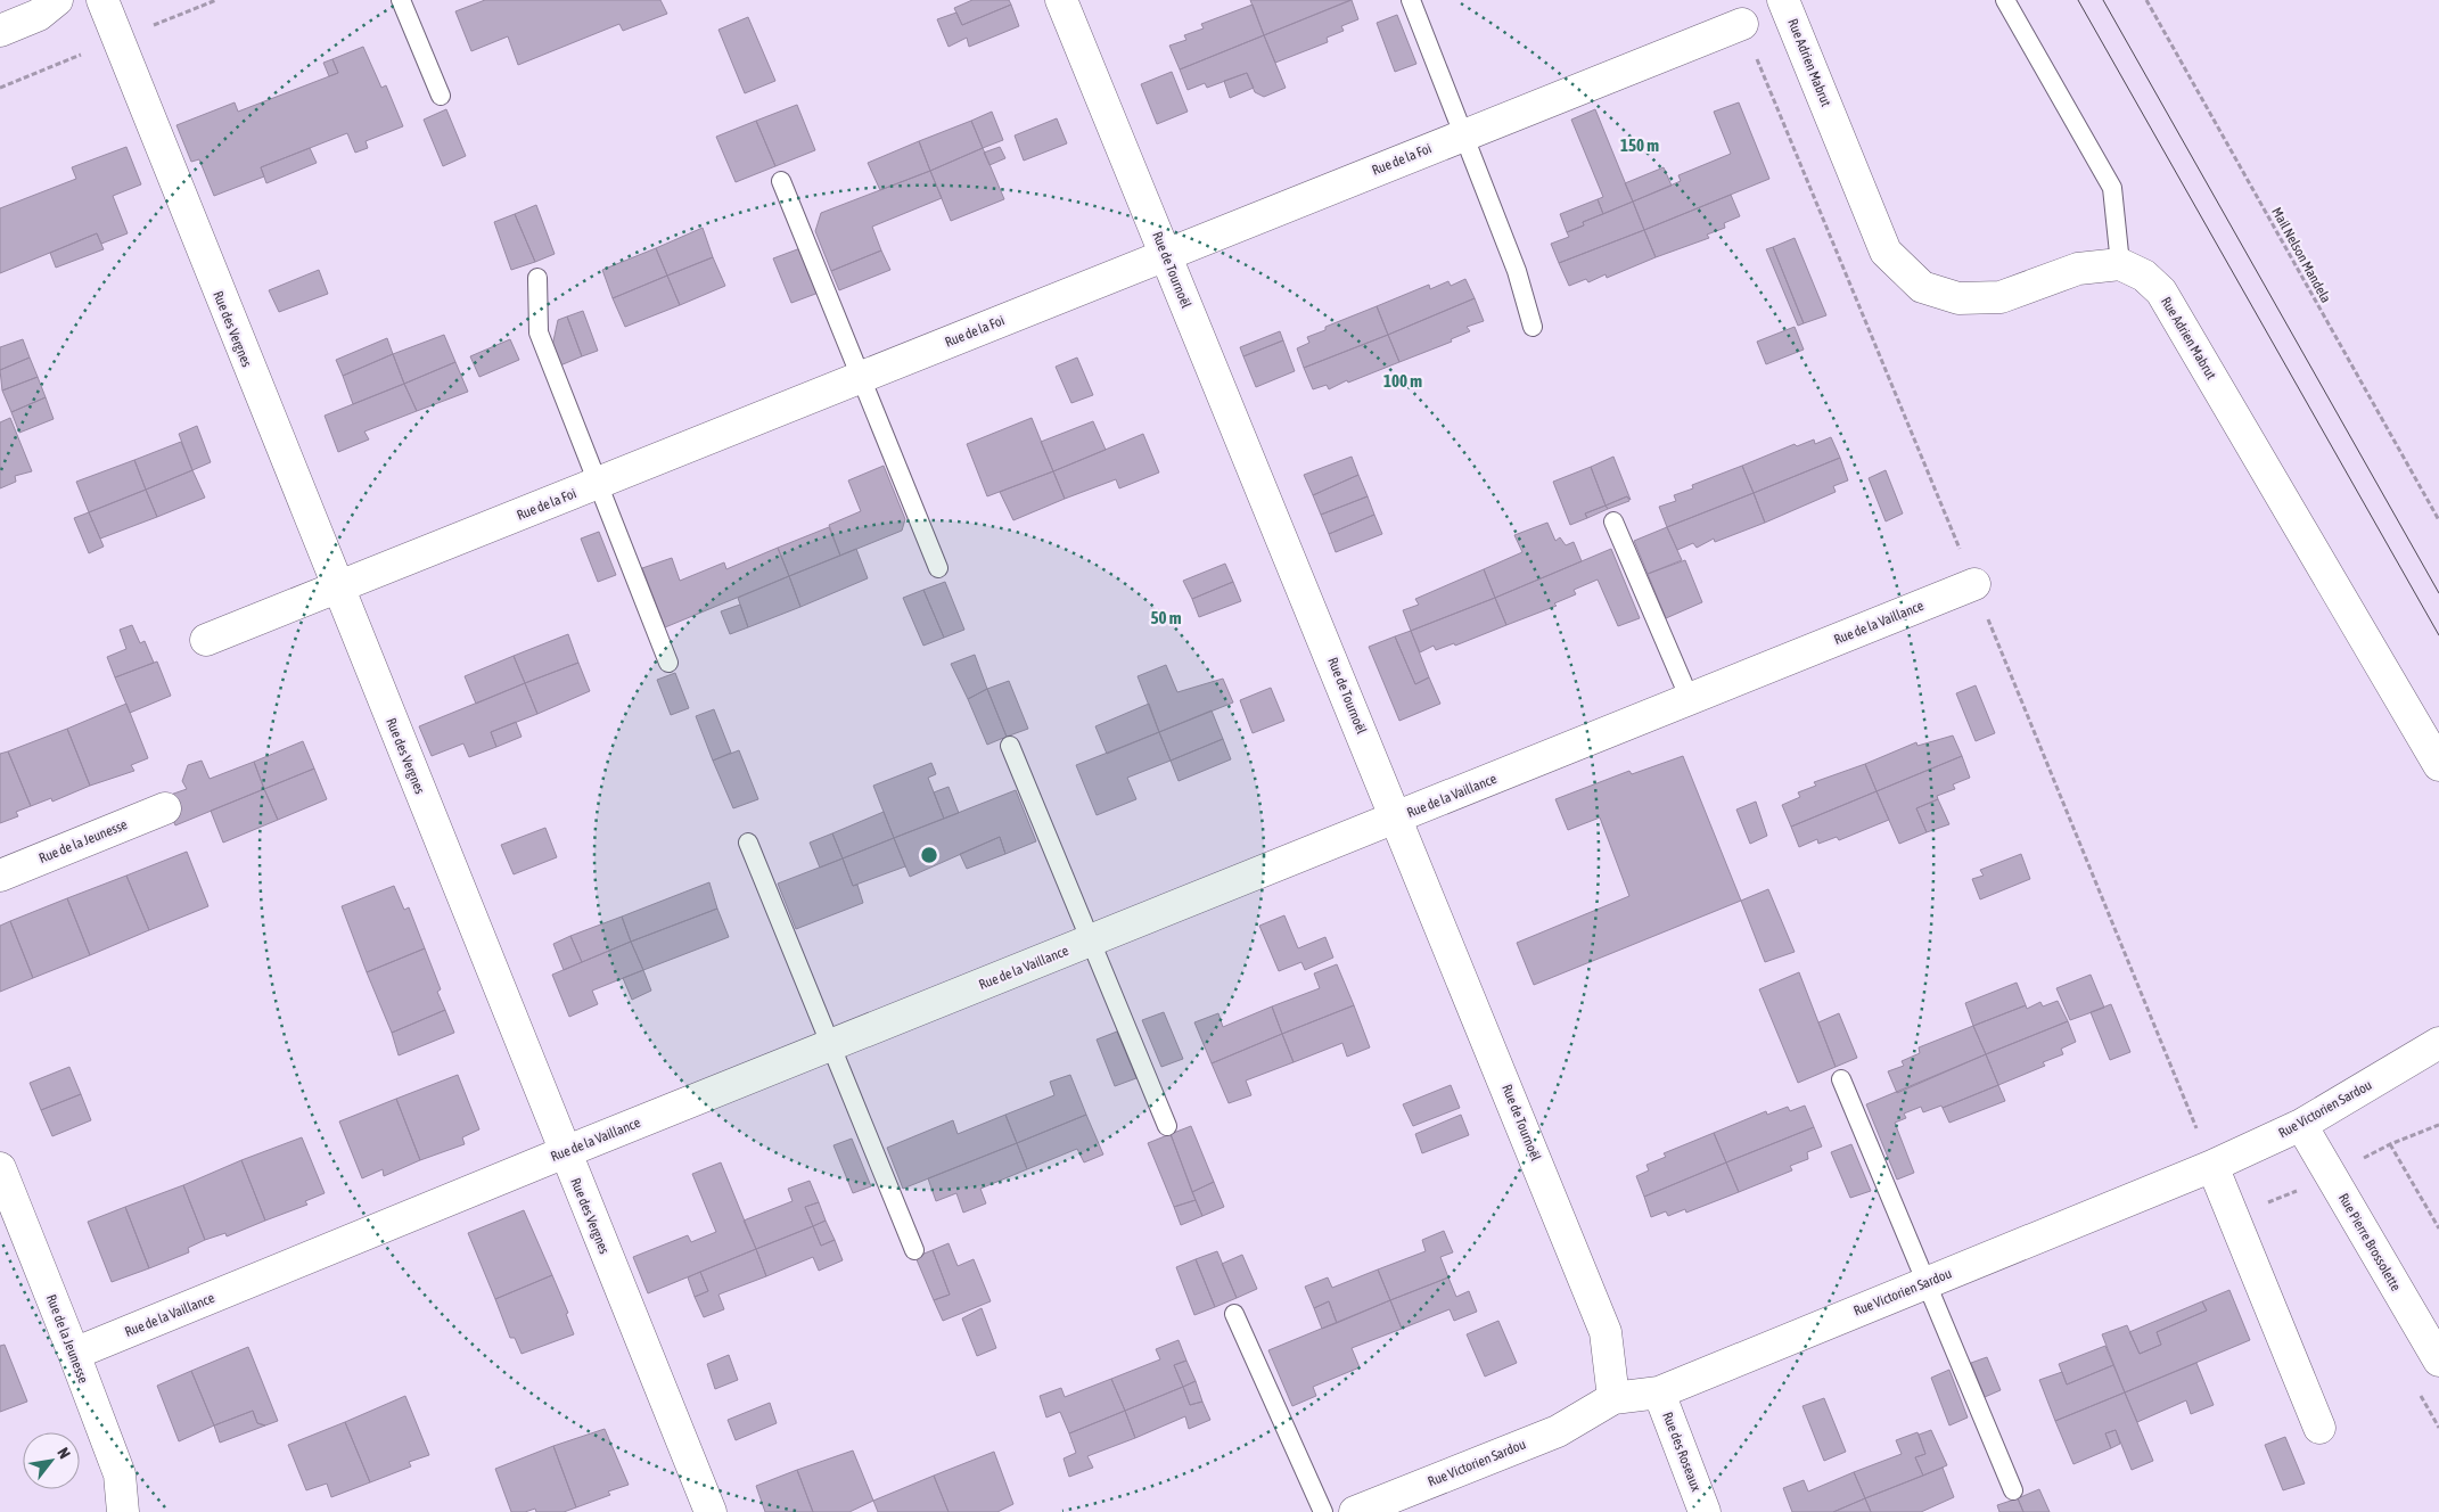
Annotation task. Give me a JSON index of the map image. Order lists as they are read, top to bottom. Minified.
{"streets":{"street":["Rue Adrien Mabrut","Rue de la Foi","Rue de Tournoël","Rue des Vergnes","Rue de la Vaillance","Rue de la Jeunesse","Rue Victorien Sardou","Rue Pierre Brossolette","Rue des Roseaux"],"path":["Mail Nelson Mandela"]},"crossings":[["Rue de la Foi","Rue de Tournoël"],["Rue de la Foi","Rue des Vergnes"],["Rue de Tournoël","Rue de la Vaillance"],["Rue de Tournoël","Rue Victorien Sardou"],["Rue des Vergnes","Rue de la Vaillance"],["Rue de la Vaillance","Rue de la Jeunesse"],["Rue Victorien Sardou","Rue Pierre Brossolette"],["Rue Victorien Sardou","Rue des Roseaux"]],"north":"top right","rings":["150 m","100 m","50 m"]}
